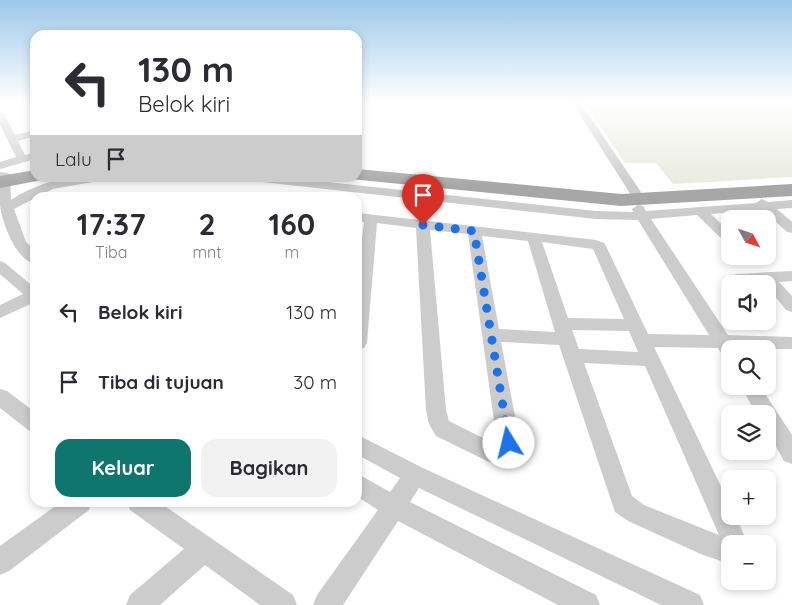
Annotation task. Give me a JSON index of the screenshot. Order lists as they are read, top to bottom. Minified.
{"north":"bottom right","page":{"turn":["130 m","Belok kiri"],"then":"Lalu","eta":["17:37","Tiba","2","mnt","160","m"],"map_buttons":["+","−"],"list":[{"name":"Belok kiri","value":"130 m"},{"name":"Tiba di tujuan","value":"30 m"}],"buttons":["Keluar","Bagikan"]}}
